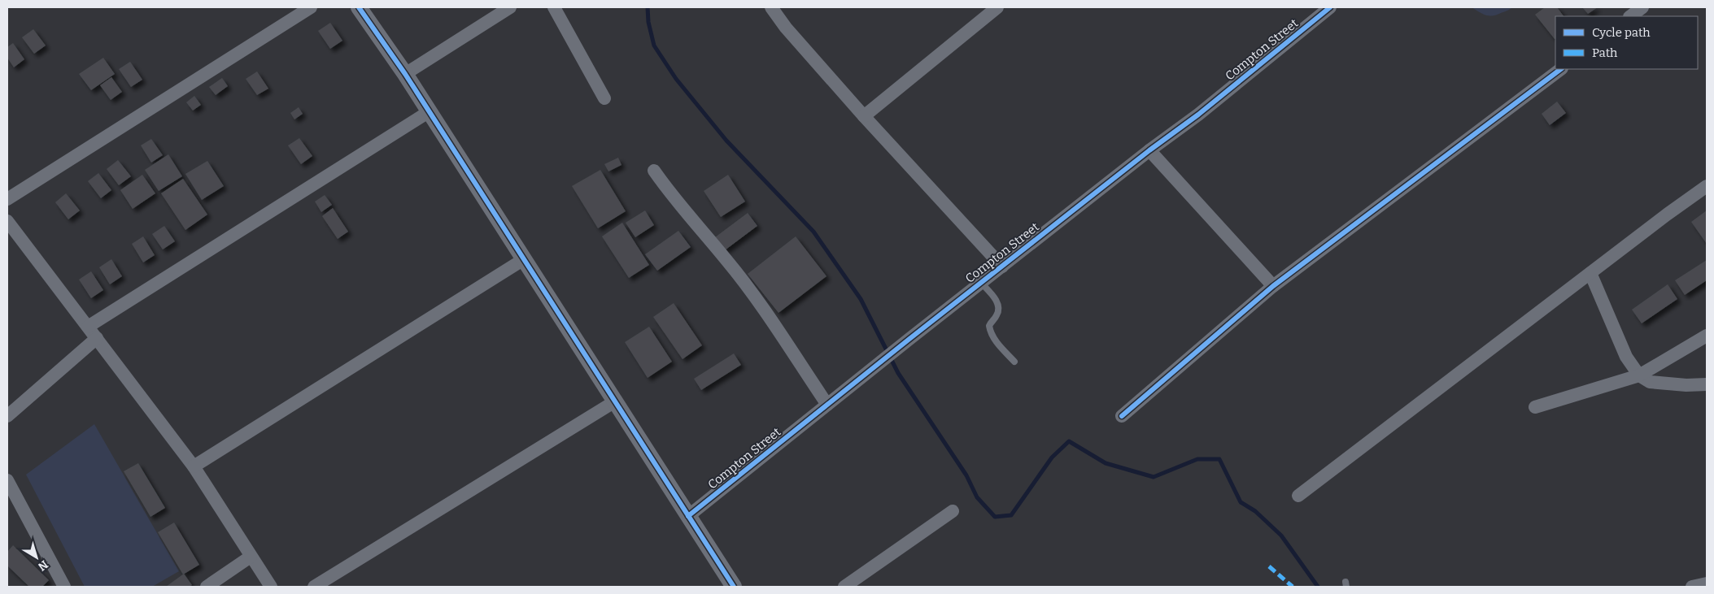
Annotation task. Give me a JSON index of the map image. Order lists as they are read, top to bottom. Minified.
{"streets":{"street":["Compton Street"]},"legend":["Cycle path","Path"],"north":"bottom right"}
